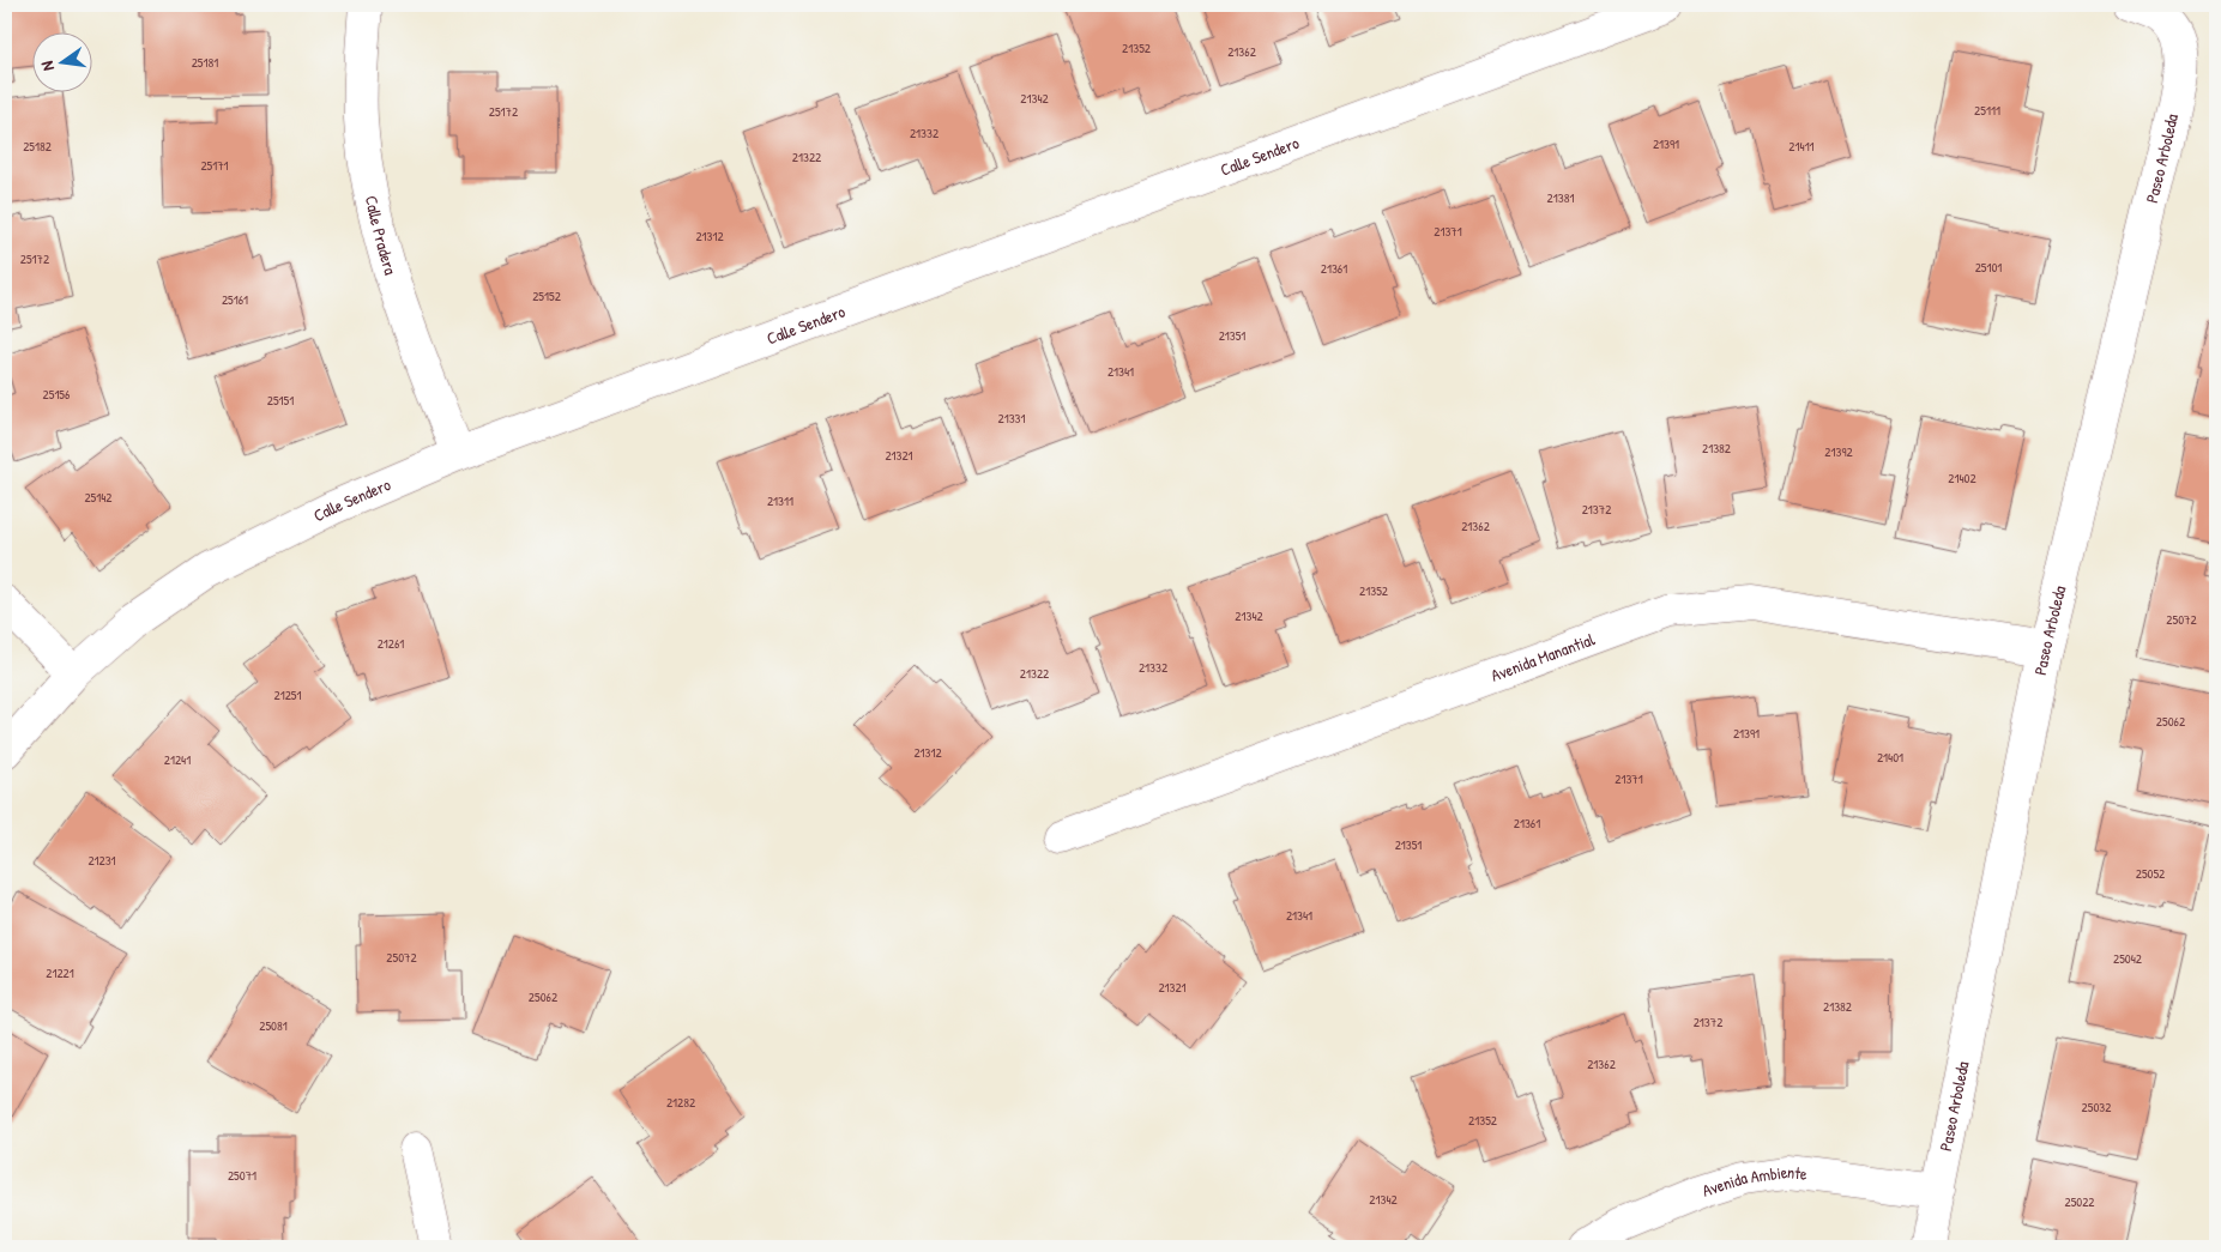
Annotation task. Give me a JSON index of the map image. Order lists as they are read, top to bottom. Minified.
{"streets":{"street":["Calle Sendero","Paseo Arboleda","Calle Pradera","Avenida Manantial","Avenida Ambiente"]},"crossings":[["Calle Sendero","Calle Pradera"],["Paseo Arboleda","Avenida Manantial"],["Paseo Arboleda","Avenida Ambiente"]],"house_numbers":["21352","21362","25181","21342","25111","25172","21332","21391","25182","21411","21322","25171","21381","21371","21312","25172","25101","21361","25152","25161","21351","21341","25156","25151","21331","21382","21392","21321","21402","25142","21311","21372","21362","21352","21342","25072","21261","21332","21322","21251","25062","21391","21312","21401","21241","21371","21361","21351","21231","25052","21341","25072","25042","21221","21321","25062","21382","21372","25081","21362","21282","25032","21352","25071","21342","25022"],"north":"left"}
